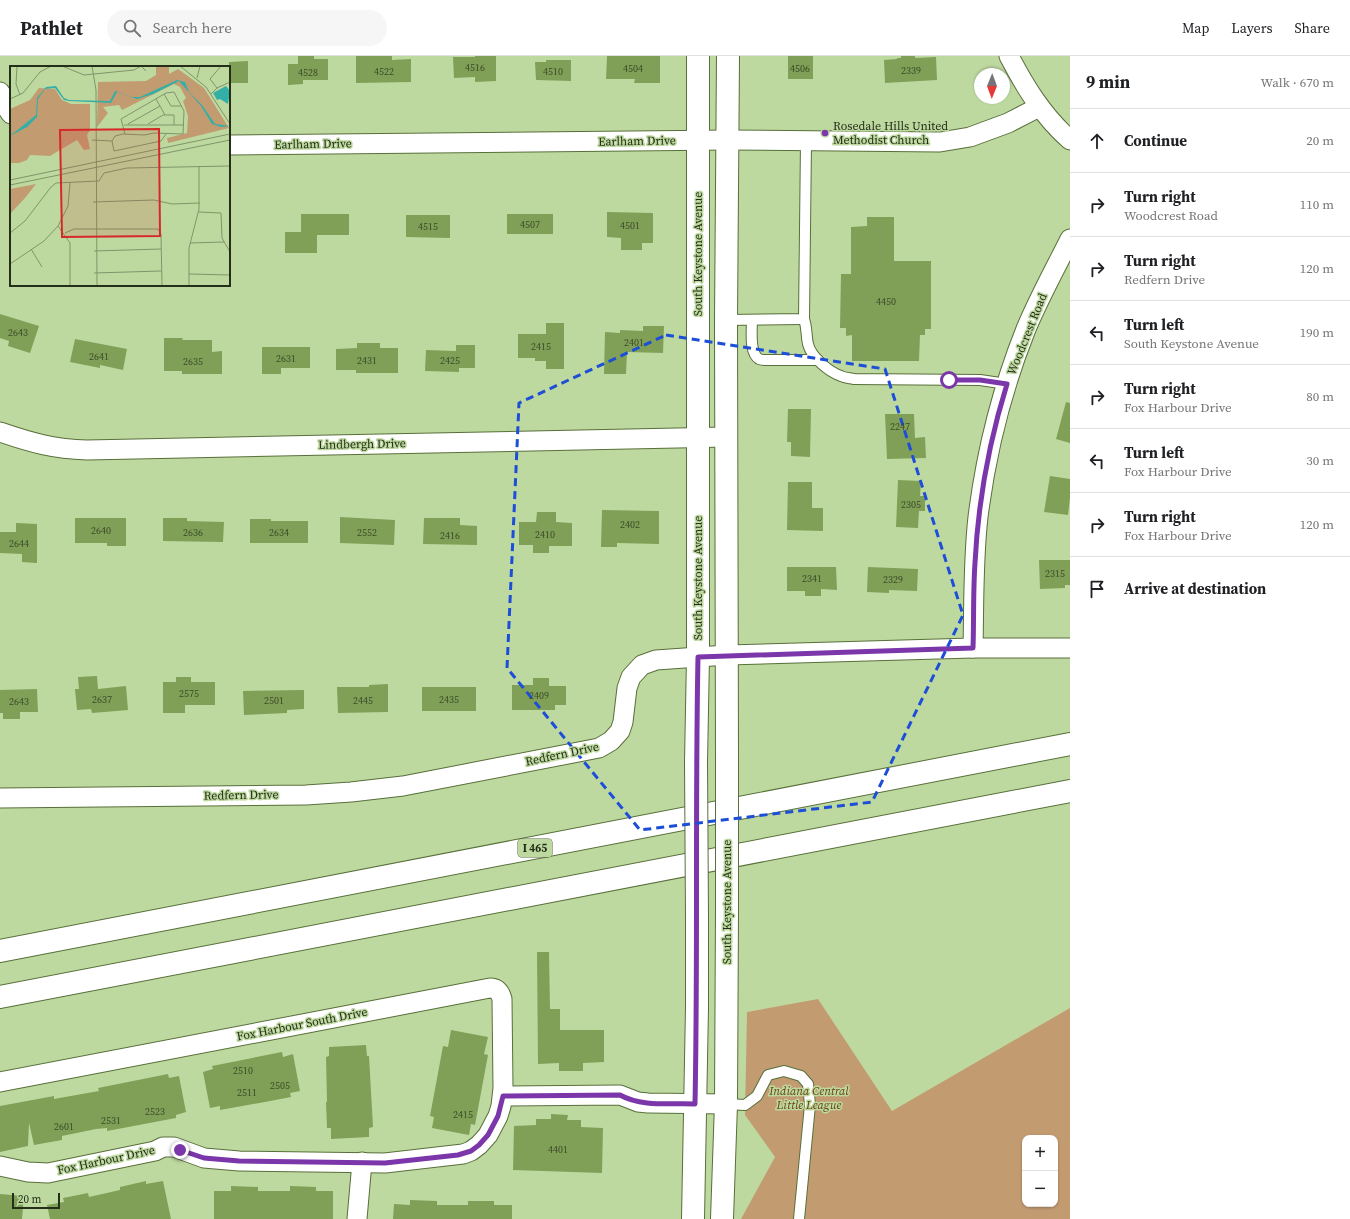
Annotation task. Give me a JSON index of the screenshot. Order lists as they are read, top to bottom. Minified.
{"streets":{"main road":["South Keystone Avenue","I 465"],"street":["Earlham Drive","Woodcrest Road","Lindbergh Drive","Redfern Drive","Fox Harbour South Drive","Fox Harbour Drive"]},"crossings":[["Earlham Drive","South Keystone Avenue"],["South Keystone Avenue","Lindbergh Drive"],["South Keystone Avenue","Redfern Drive"],["Woodcrest Road","Redfern Drive"],["Fox Harbour South Drive","Fox Harbour Drive"]],"parks":["Indiana Central Little League"],"places":["Rosedale Hills United Methodist Church"],"house_numbers":["4516","4504","4506","2339","4522","4510","4528","4507","4501","4515","4450","2643","2401","2415","2641","2631","2431","2425","2635","2247","2305","2402","2640","2636","2634","2552","2410","2416","2644","2315","2341","2329","2575","2409","2637","2435","2501","2445","2643","2510","2505","2511","2523","2415","2531","2601","4401"],"scale_bar":"20 m","north":"bottom","page":{"header":"Pathlet","search":"Search here","nav":["Map","Layers","Share"],"heading":["9 min","Walk · 670 m"],"list":[["Continue","20 m"],["Turn right","Woodcrest Road","110 m"],["Turn right","Redfern Drive","120 m"],["Turn left","South Keystone Avenue","190 m"],["Turn right","Fox Harbour Drive","80 m"],["Turn left","Fox Harbour Drive","30 m"],["Turn right","Fox Harbour Drive","120 m"],"Arrive at destination"],"map_buttons":["+","−"],"scale":"20 m"}}
